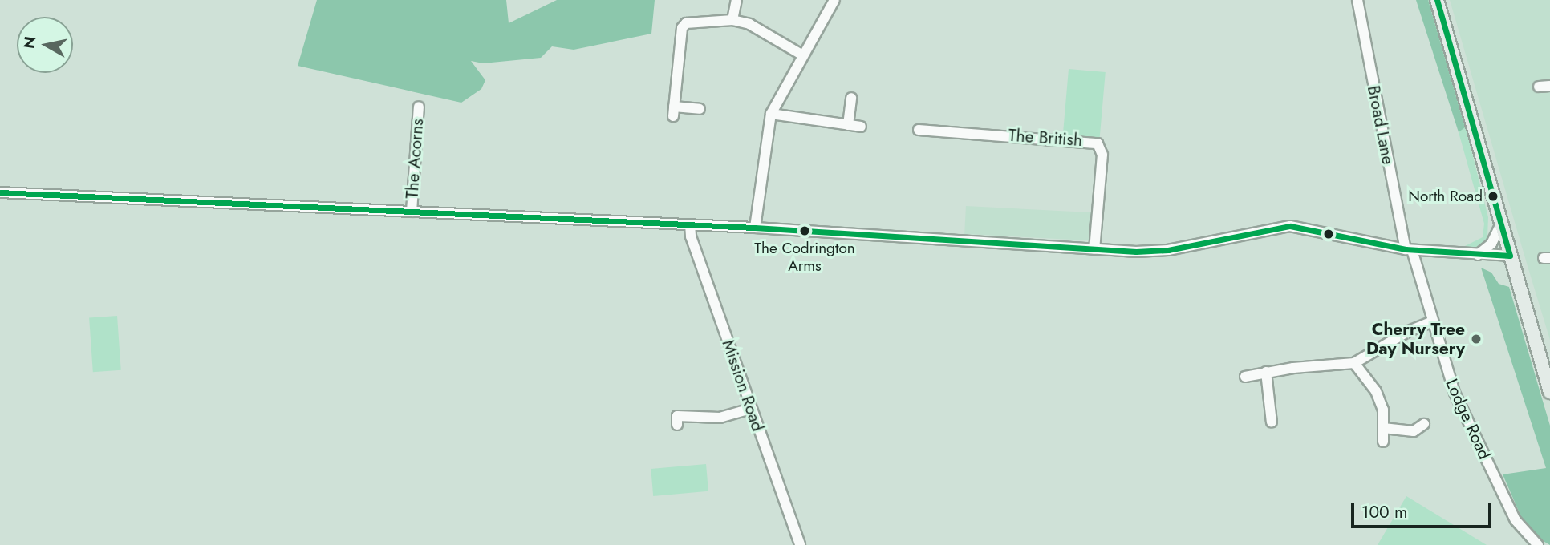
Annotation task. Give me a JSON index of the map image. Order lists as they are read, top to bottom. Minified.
{"streets":{"street":["Broad Lane","The British","The Acorns","Mission Road","Lodge Road"]},"crossings":[["Broad Lane","Lodge Road"]],"places":["North Road","The Codrington Arms","Cherry Tree Day Nursery"],"scale_bar":"100 m","north":"left"}
